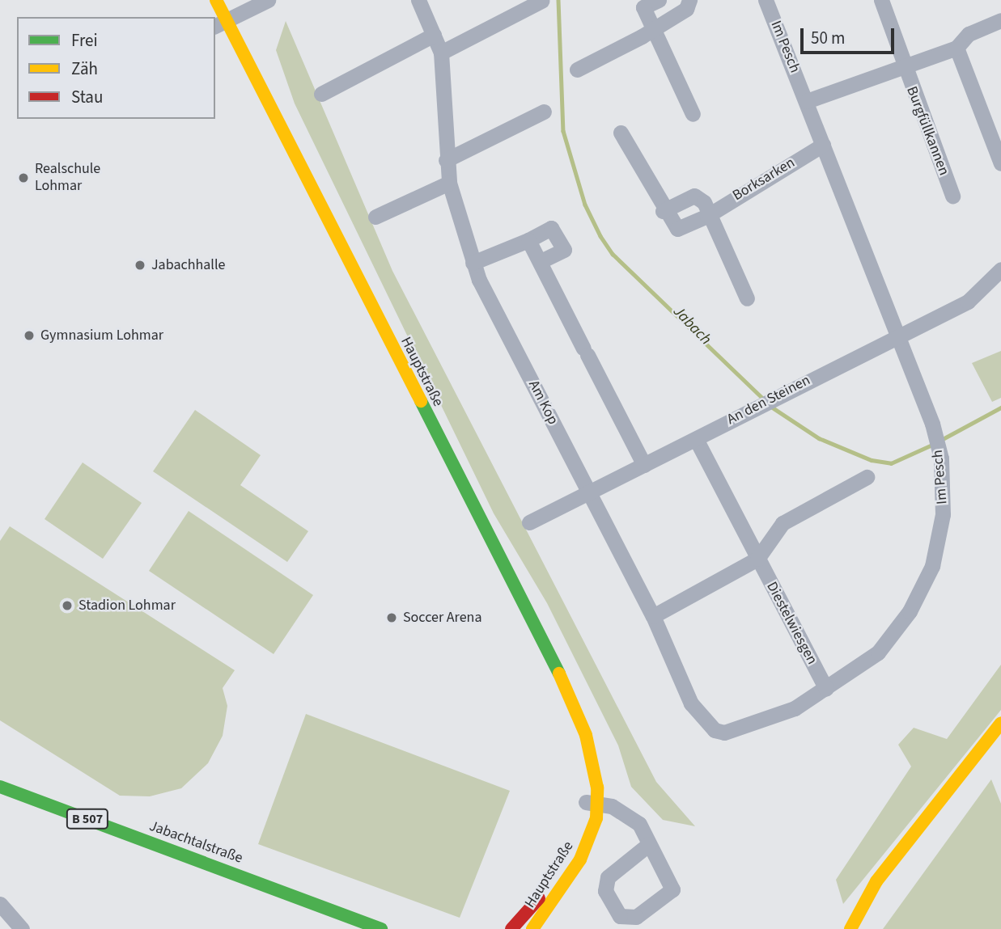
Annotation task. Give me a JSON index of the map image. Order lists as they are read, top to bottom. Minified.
{"streets":{"main road":["Hauptstraße","B 507","Jabachtalstraße"],"street":["Im Pesch","Burgfüllkannen","Borksarken","An den Steinen","Am Kop","Diestelwiesgen"]},"crossings":[["Im Pesch","Borksarken"],["Im Pesch","An den Steinen"],["Im Pesch","Am Kop"],["Im Pesch","Diestelwiesgen"],["An den Steinen","Am Kop"],["An den Steinen","Diestelwiesgen"]],"water":["Jabach"],"places":["Realschule Lohmar","Jabachhalle","Gymnasium Lohmar","Stadion Lohmar","Soccer Arena"],"legend":["Frei","Zäh","Stau"],"scale_bar":"50 m"}
